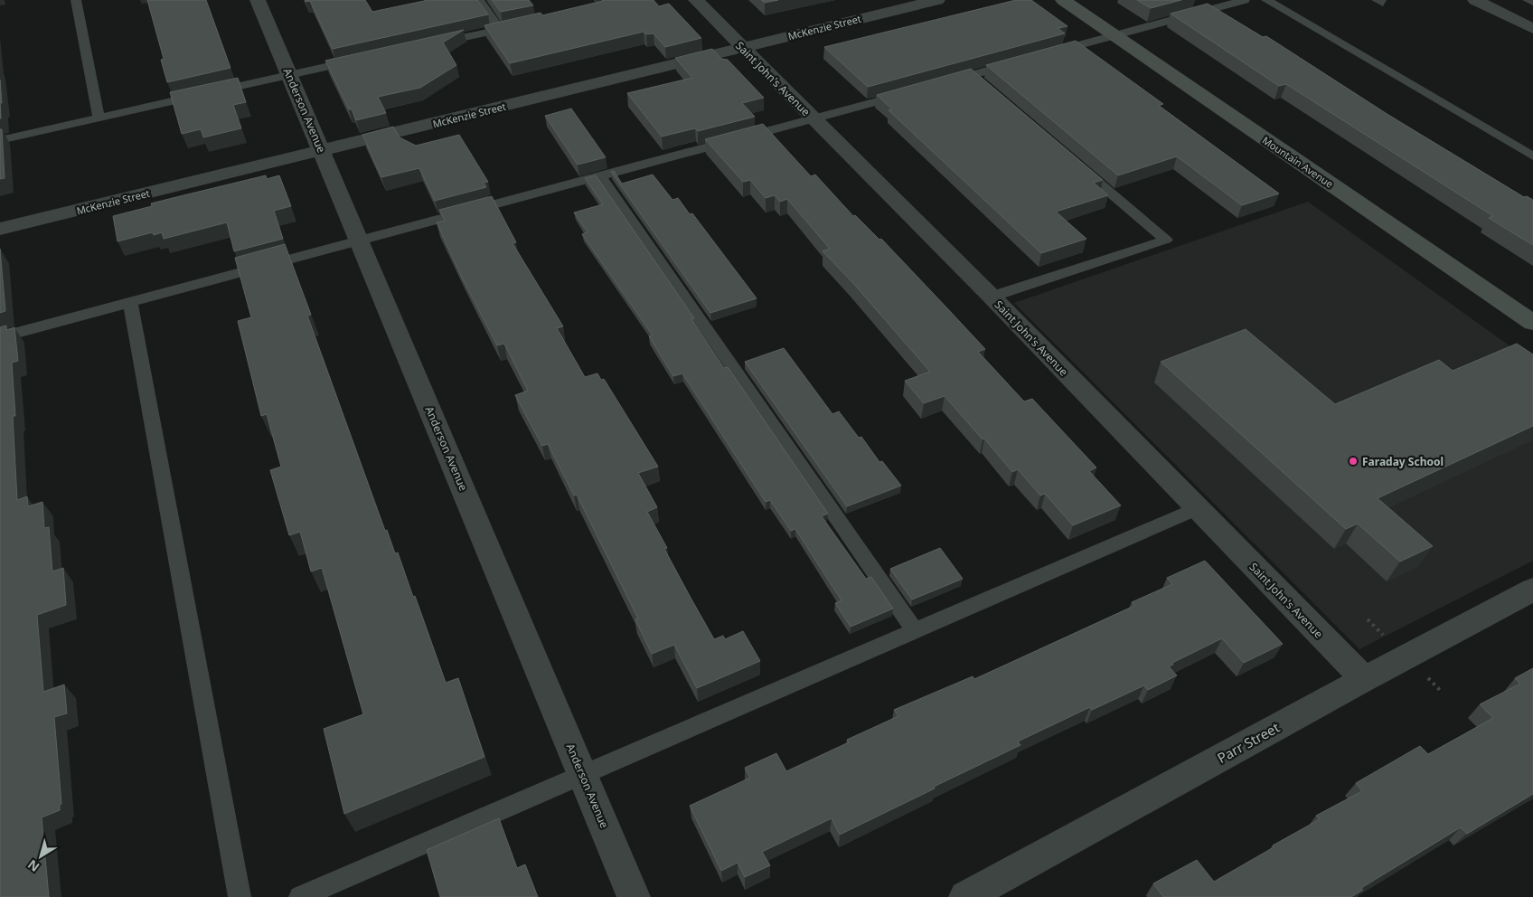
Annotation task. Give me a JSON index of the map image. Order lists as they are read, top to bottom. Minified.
{"streets":{"main road":["Mountain Avenue"],"street":["McKenzie Street","Saint John's Avenue","Anderson Avenue","Parr Street"]},"crossings":[["McKenzie Street","Saint John's Avenue"],["McKenzie Street","Anderson Avenue"],["Saint John's Avenue","Parr Street"]],"places":["Faraday School"],"north":"bottom left"}
